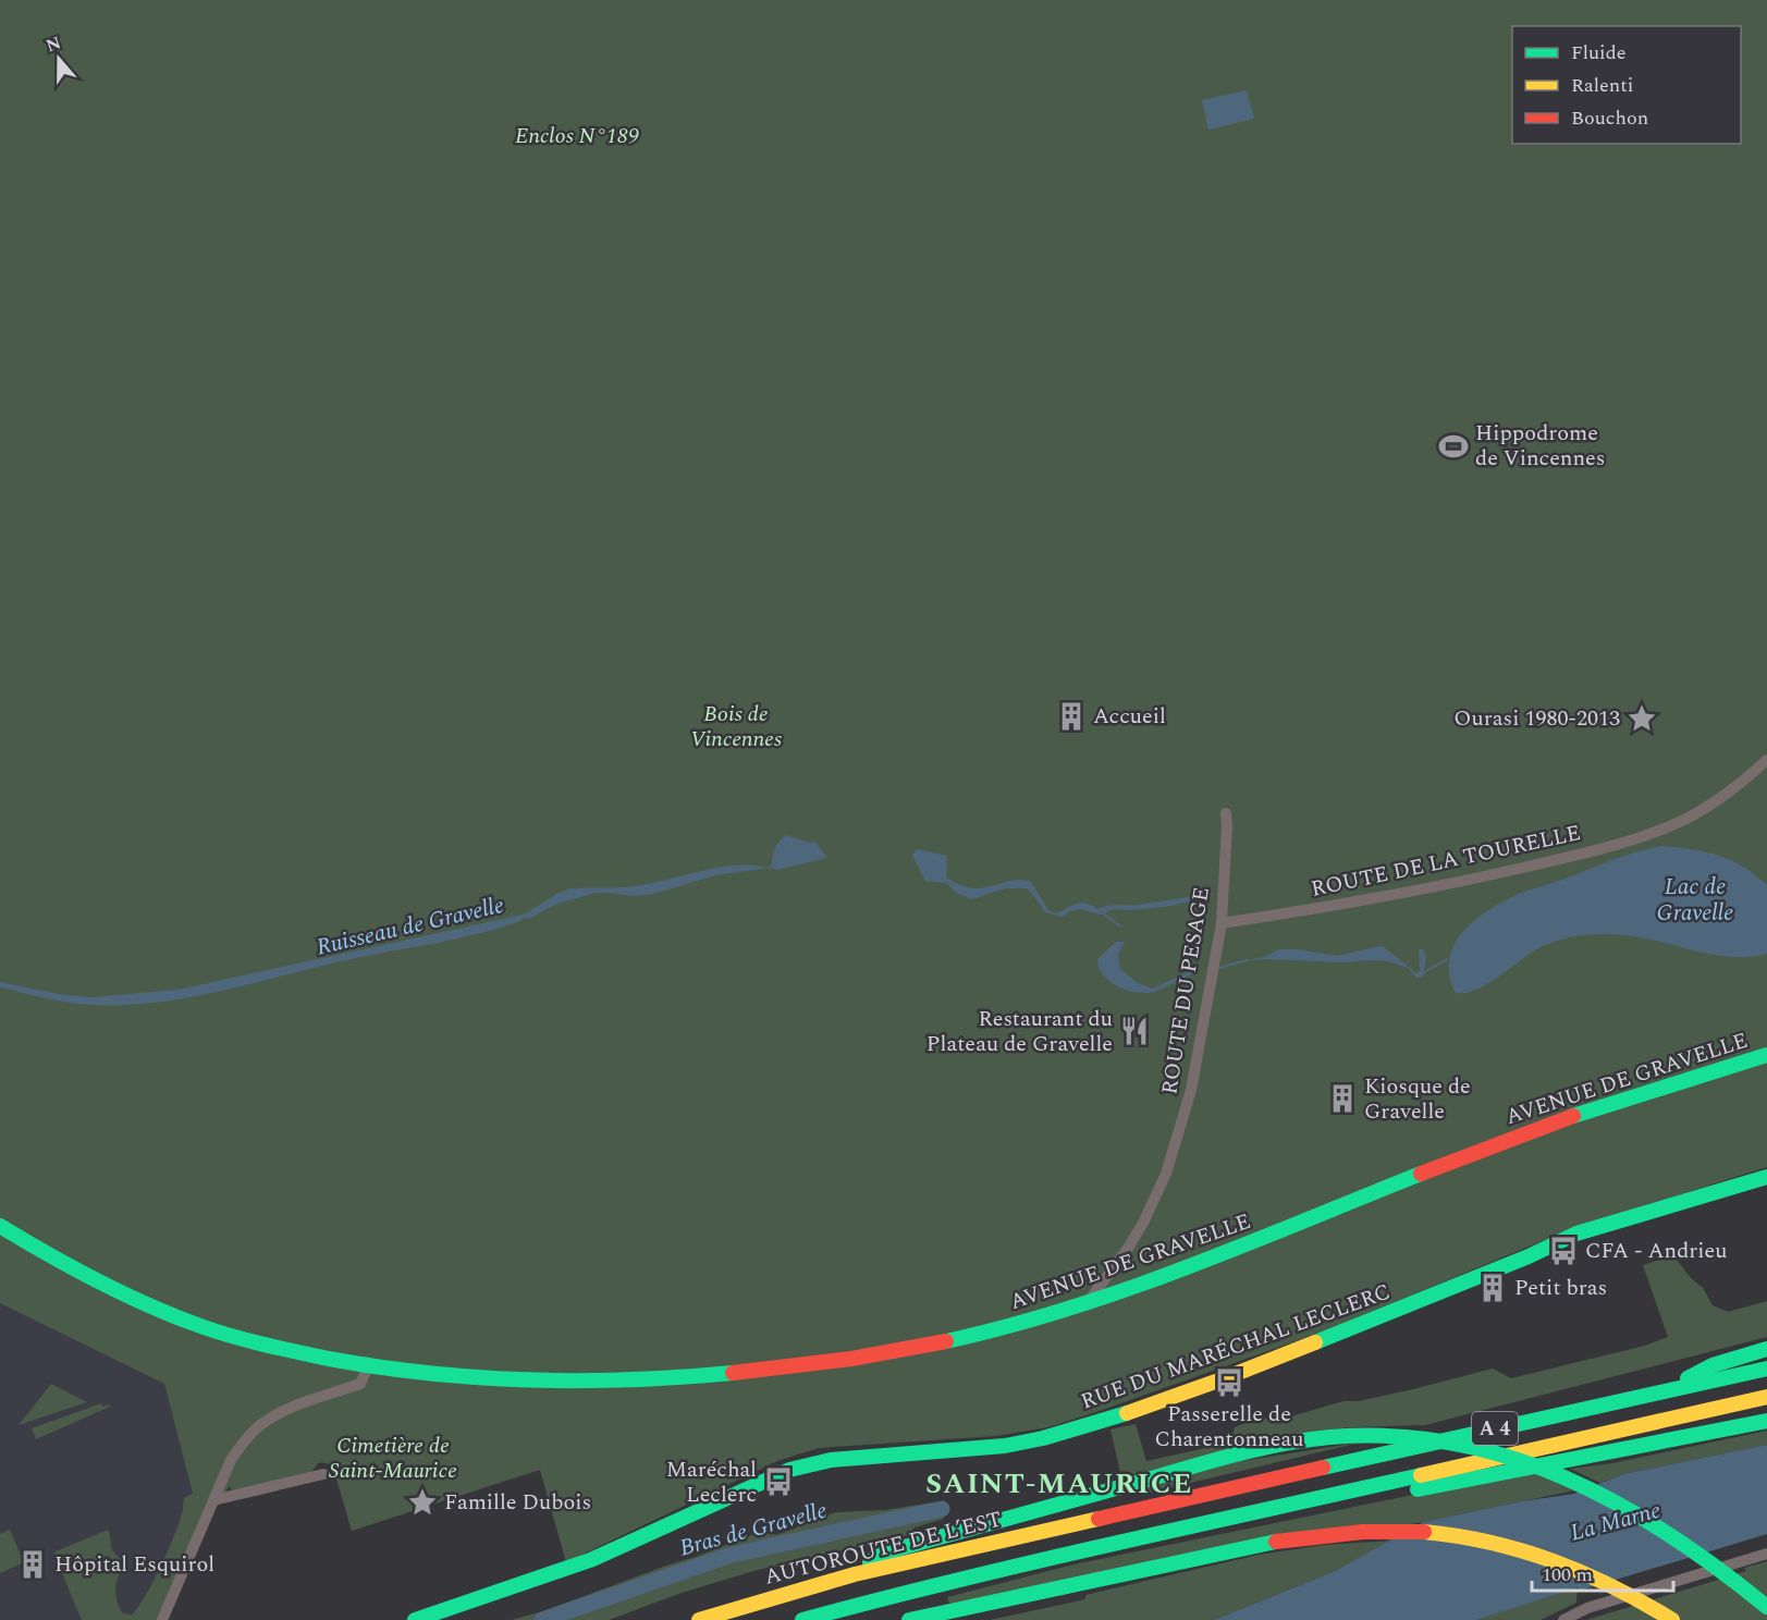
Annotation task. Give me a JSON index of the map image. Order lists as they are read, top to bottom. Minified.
{"streets":{"main road":["AVENUE DE GRAVELLE","RUE DU MARÉCHAL LECLERC","A 4","AUTOROUTE DE L’EST"],"street":["ROUTE DE LA TOURELLE","ROUTE DU PESAGE"]},"crossings":[["ROUTE DE LA TOURELLE","ROUTE DU PESAGE"],["ROUTE DU PESAGE","AVENUE DE GRAVELLE"]],"districts":["SAINT-MAURICE"],"water":["Lac de Gravelle","Ruisseau de Gravelle","La Marne","Bras de Gravelle"],"parks":["Enclos N°189","Bois de Vincennes","Cimetière de Saint-Maurice"],"places":{"sports":["Hippodrome de Vincennes"],"building":["Accueil","Kiosque de Gravelle","Petit bras","Hôpital Esquirol"],"place":["Ourasi 1980-2013","Famille Dubois"],"restaurant":["Restaurant du Plateau de Gravelle"],"bus stop":["CFA - Andrieu","Passerelle de Charentonneau","Maréchal Leclerc"]},"legend":["Fluide","Ralenti","Bouchon"],"scale_bar":"100 m","north":"top"}
